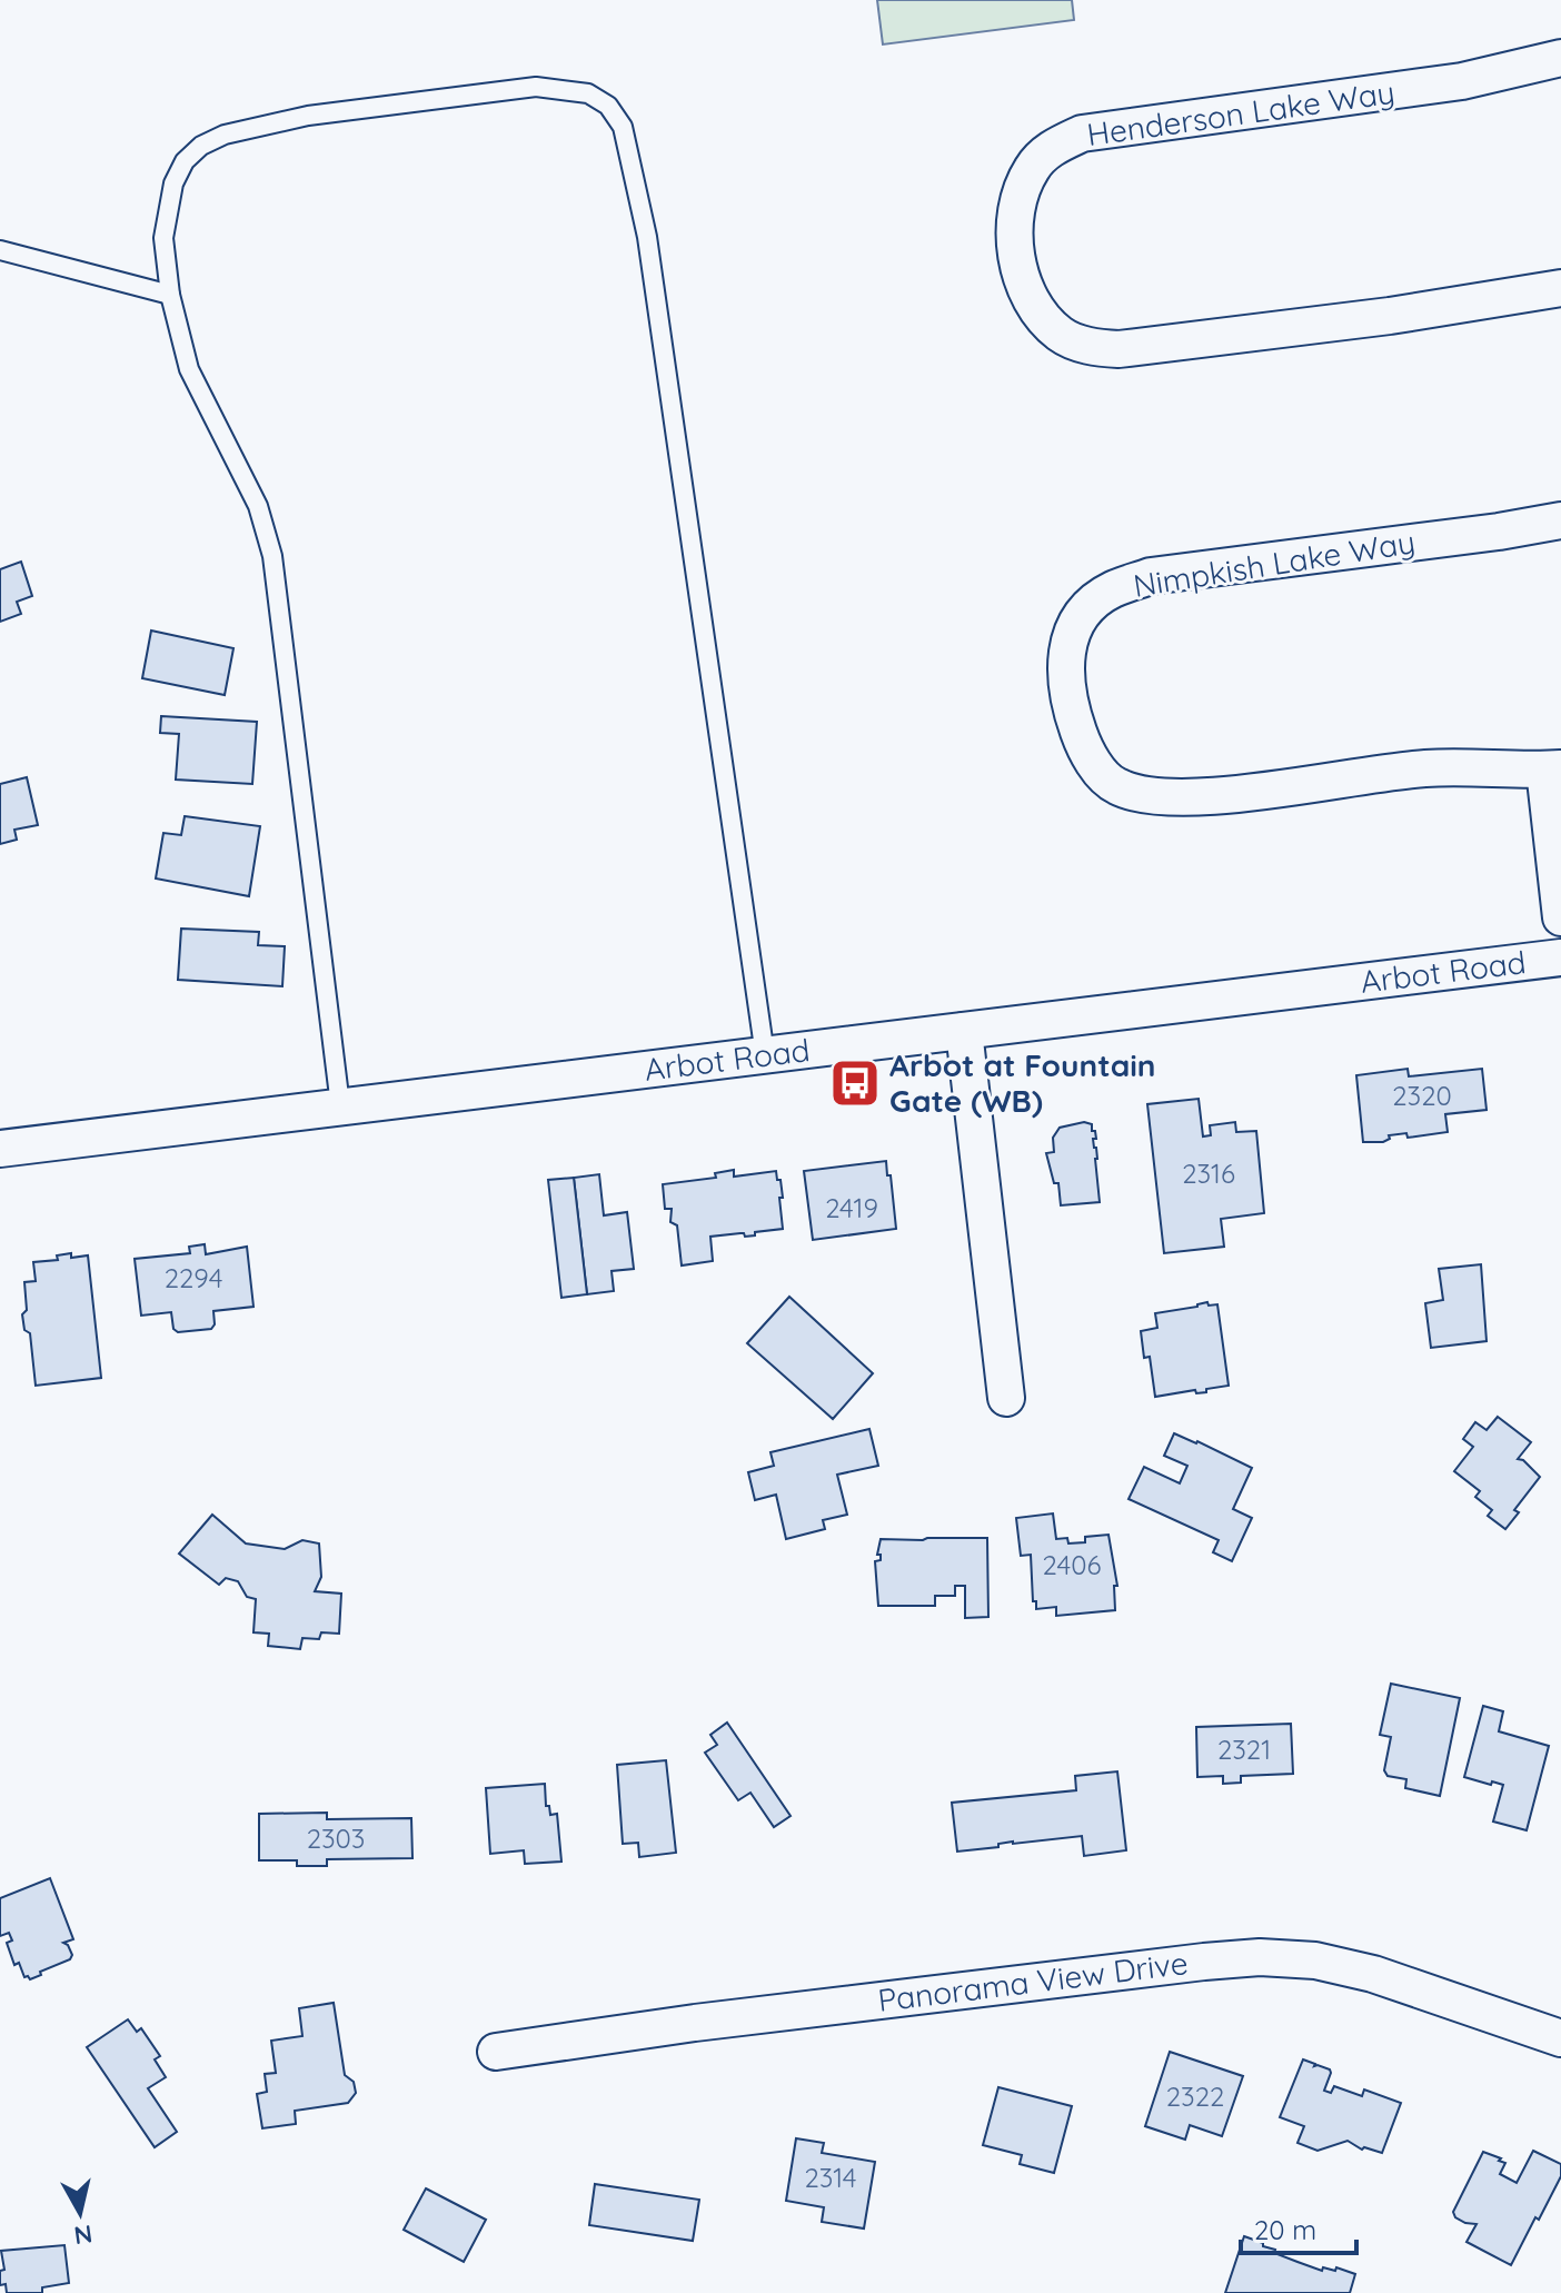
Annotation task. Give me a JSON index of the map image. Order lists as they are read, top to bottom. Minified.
{"streets":{"street":["Henderson Lake Way","Nimpkish Lake Way","Arbot Road","Panorama View Drive"]},"places":{"bus stop":["Arbot at Fountain Gate (WB)"]},"house_numbers":["2320","2316","2419","2294","2406","2321","2303","2322","2314"],"scale_bar":"20 m","north":"bottom"}
